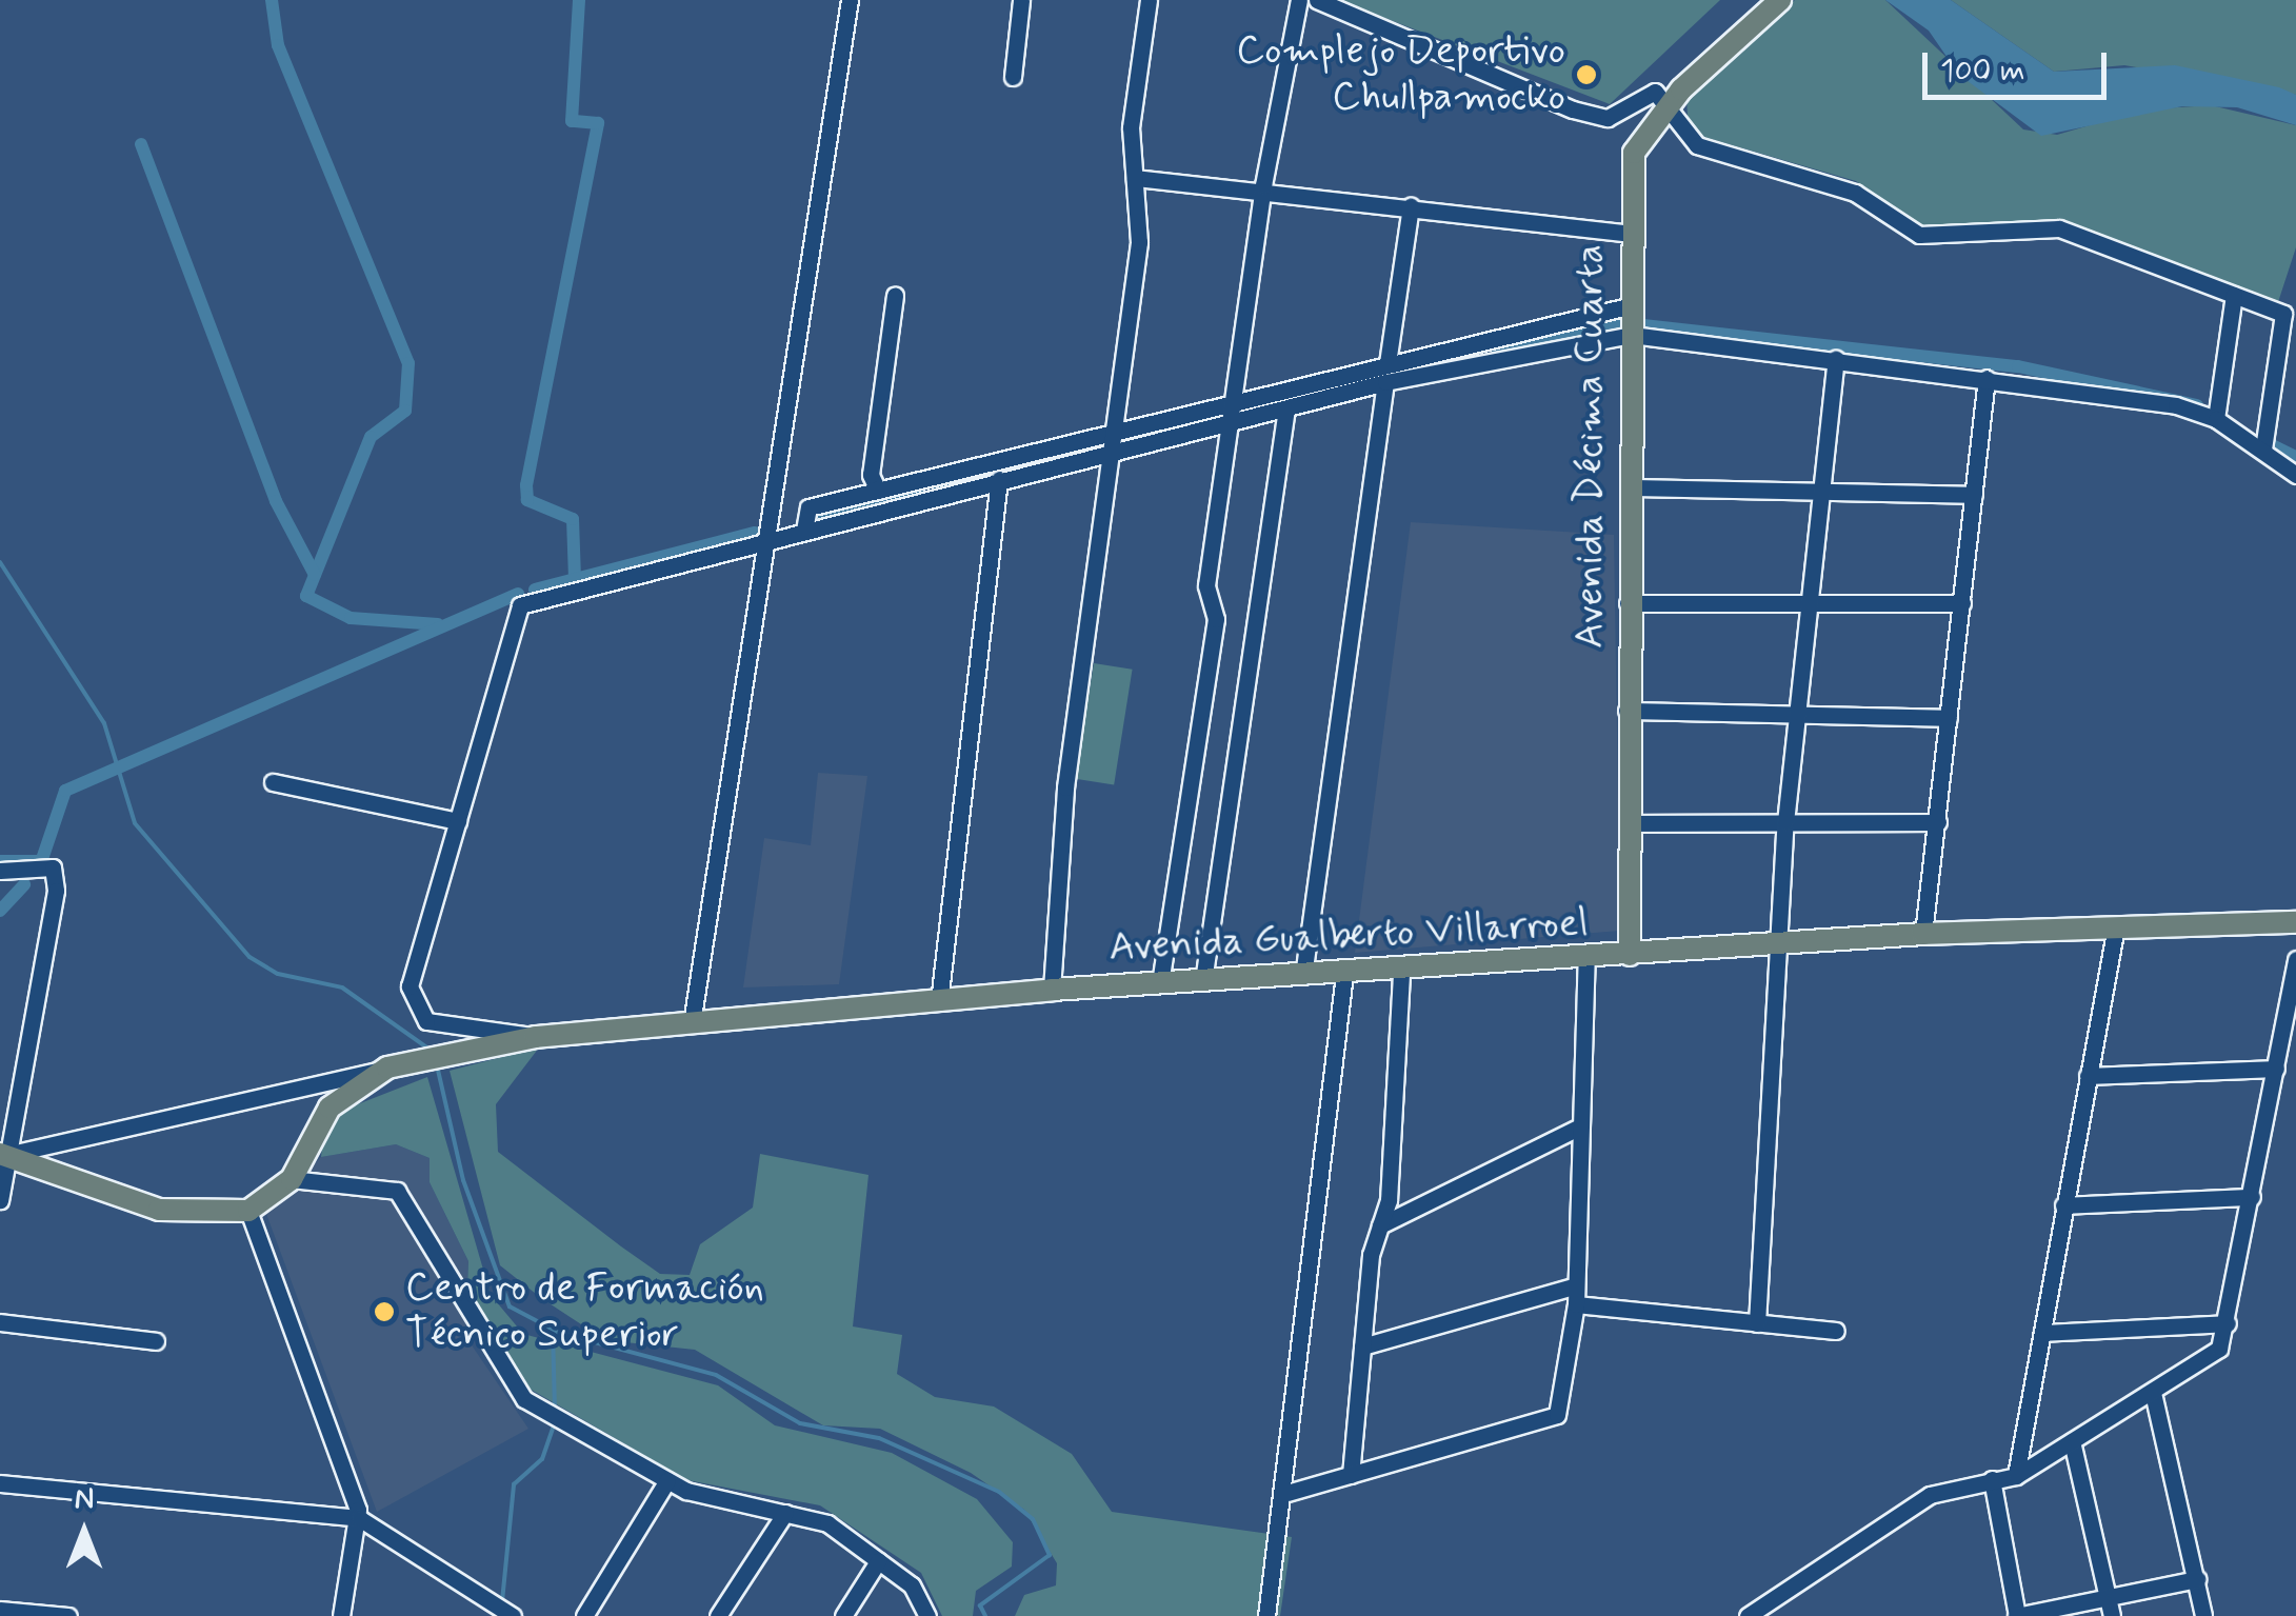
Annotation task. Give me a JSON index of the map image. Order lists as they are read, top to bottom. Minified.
{"streets":{"main road":["Avenida Décima Cuarta","Avenida Gualberto Villarroel"]},"crossings":[["Avenida Décima Cuarta","Avenida Gualberto Villarroel"]],"places":["Complejo Deportivo Chullpamocko","Centro de Formación Técnico Superior"],"scale_bar":"100 m","north":"top"}
